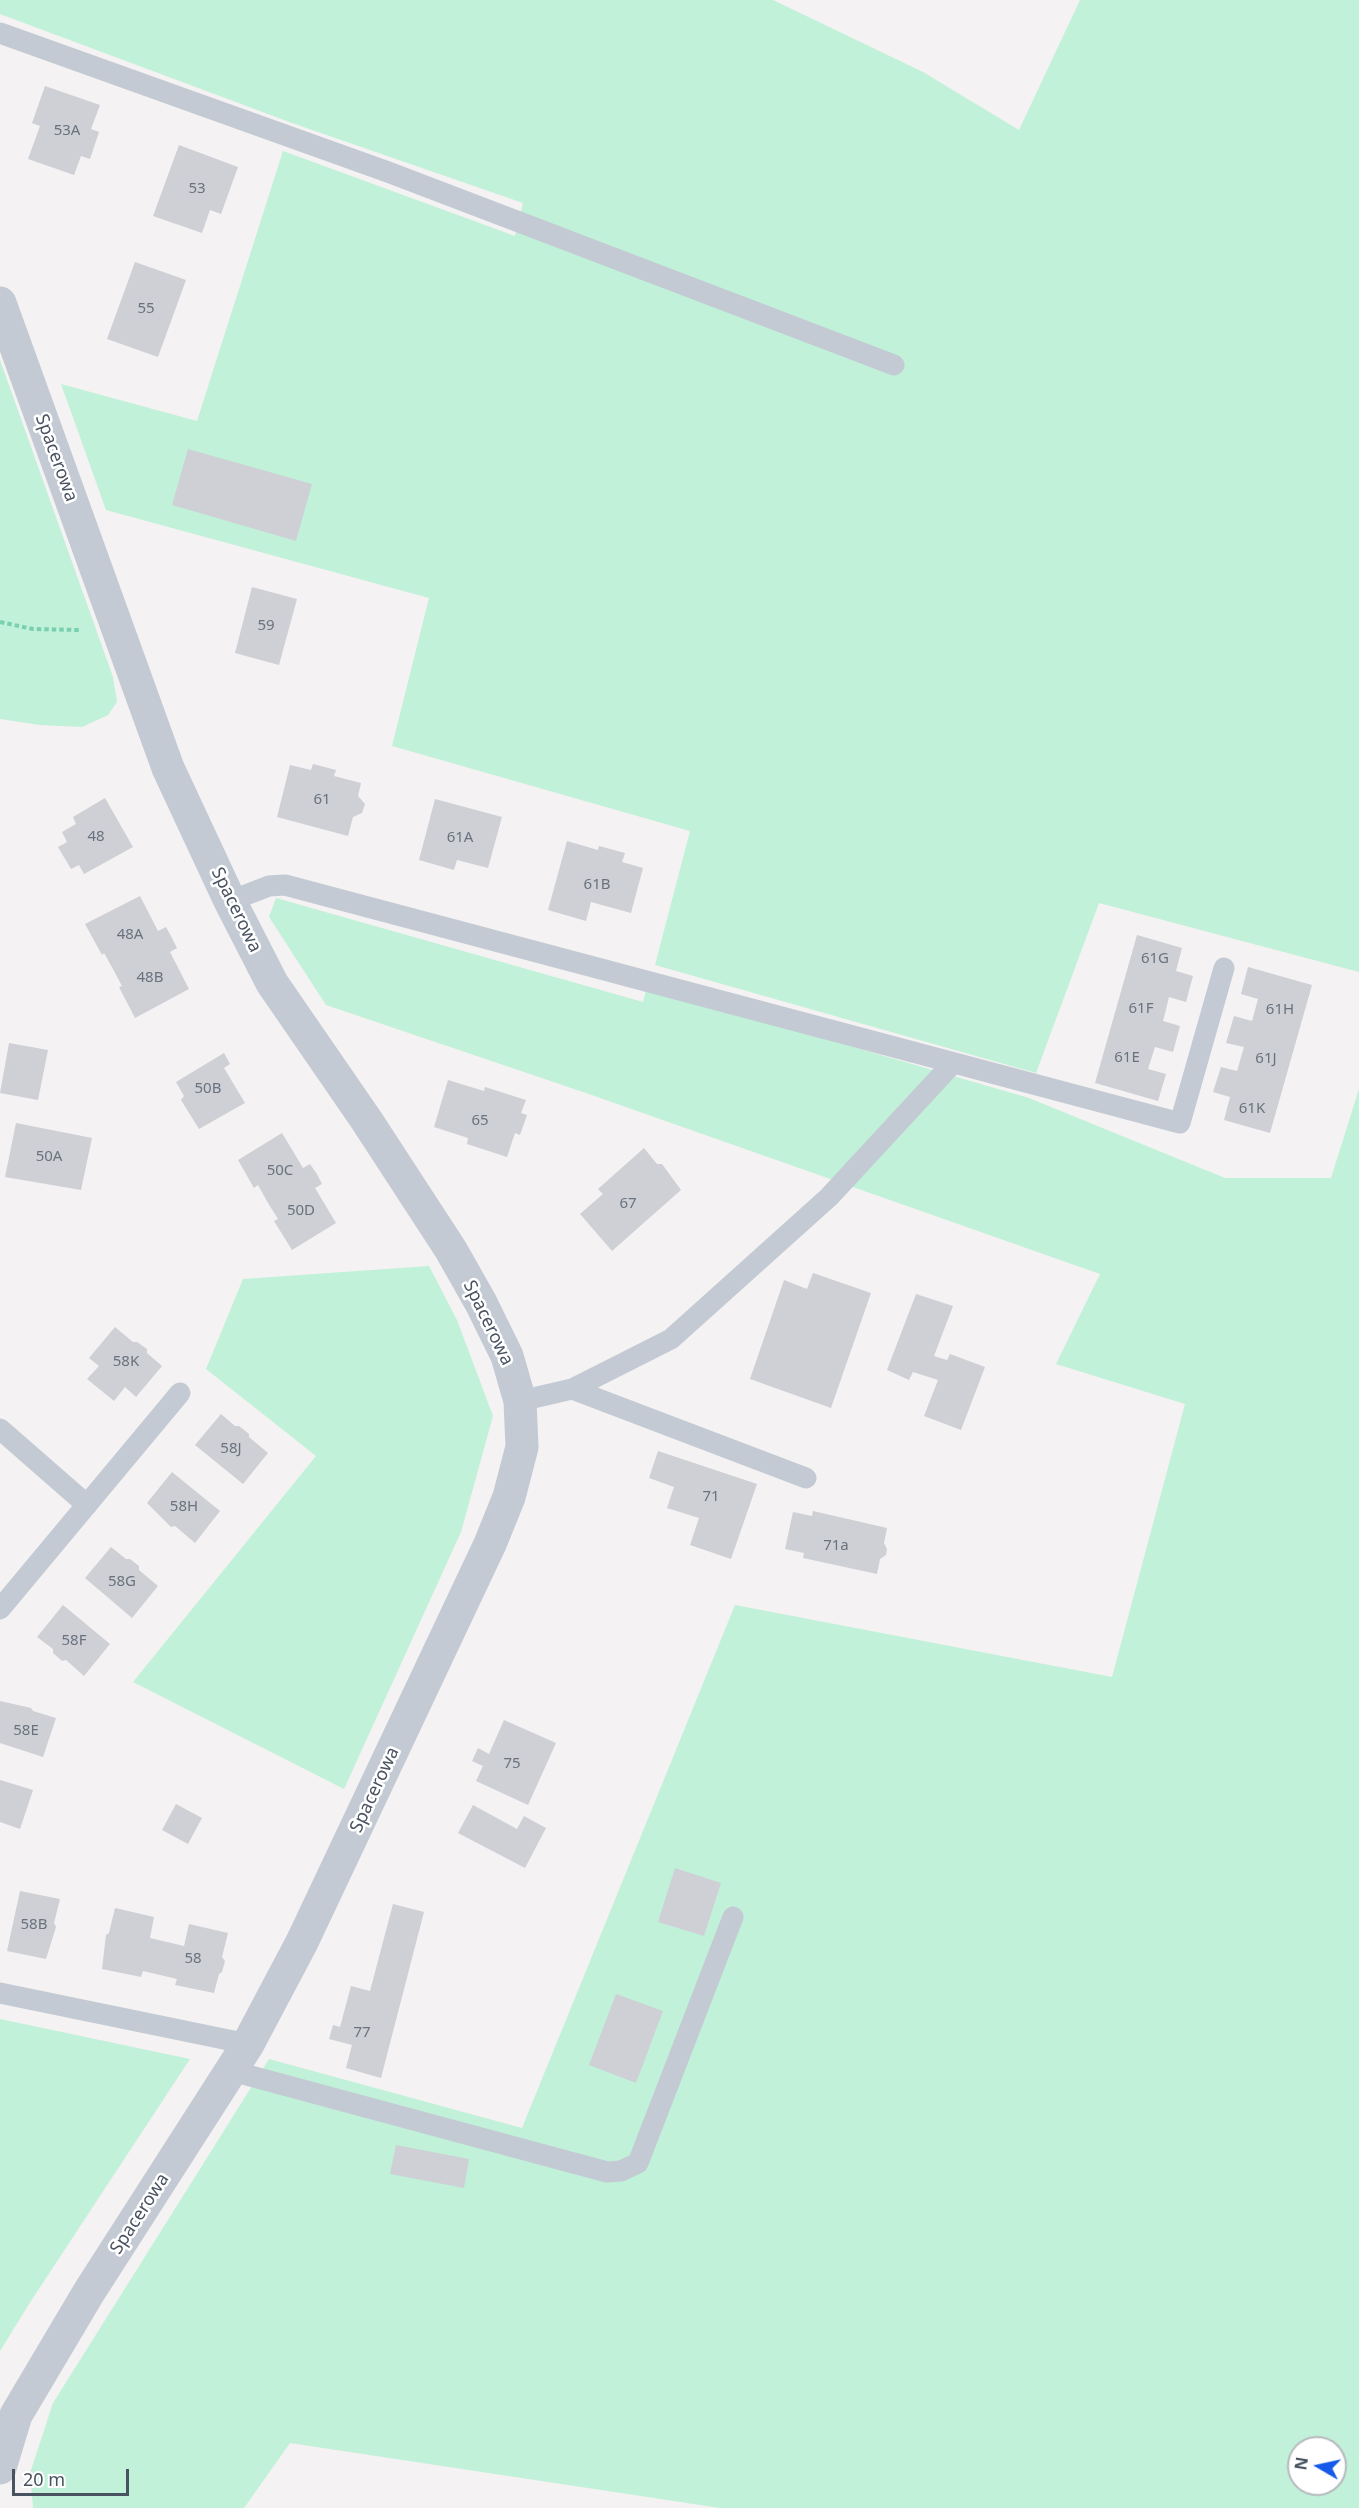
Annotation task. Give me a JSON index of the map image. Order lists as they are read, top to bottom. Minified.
{"streets":{"street":["Spacerowa"]},"house_numbers":["53A","53","55","59","61","48","61A","61B","48A","61G","48B","61F","61H","61E","61J","50B","61K","65","50A","50C","67","50D","58K","58J","71","58H","71a","58G","58F","58E","75","58B","58","77"],"scale_bar":"20 m","north":"left"}
